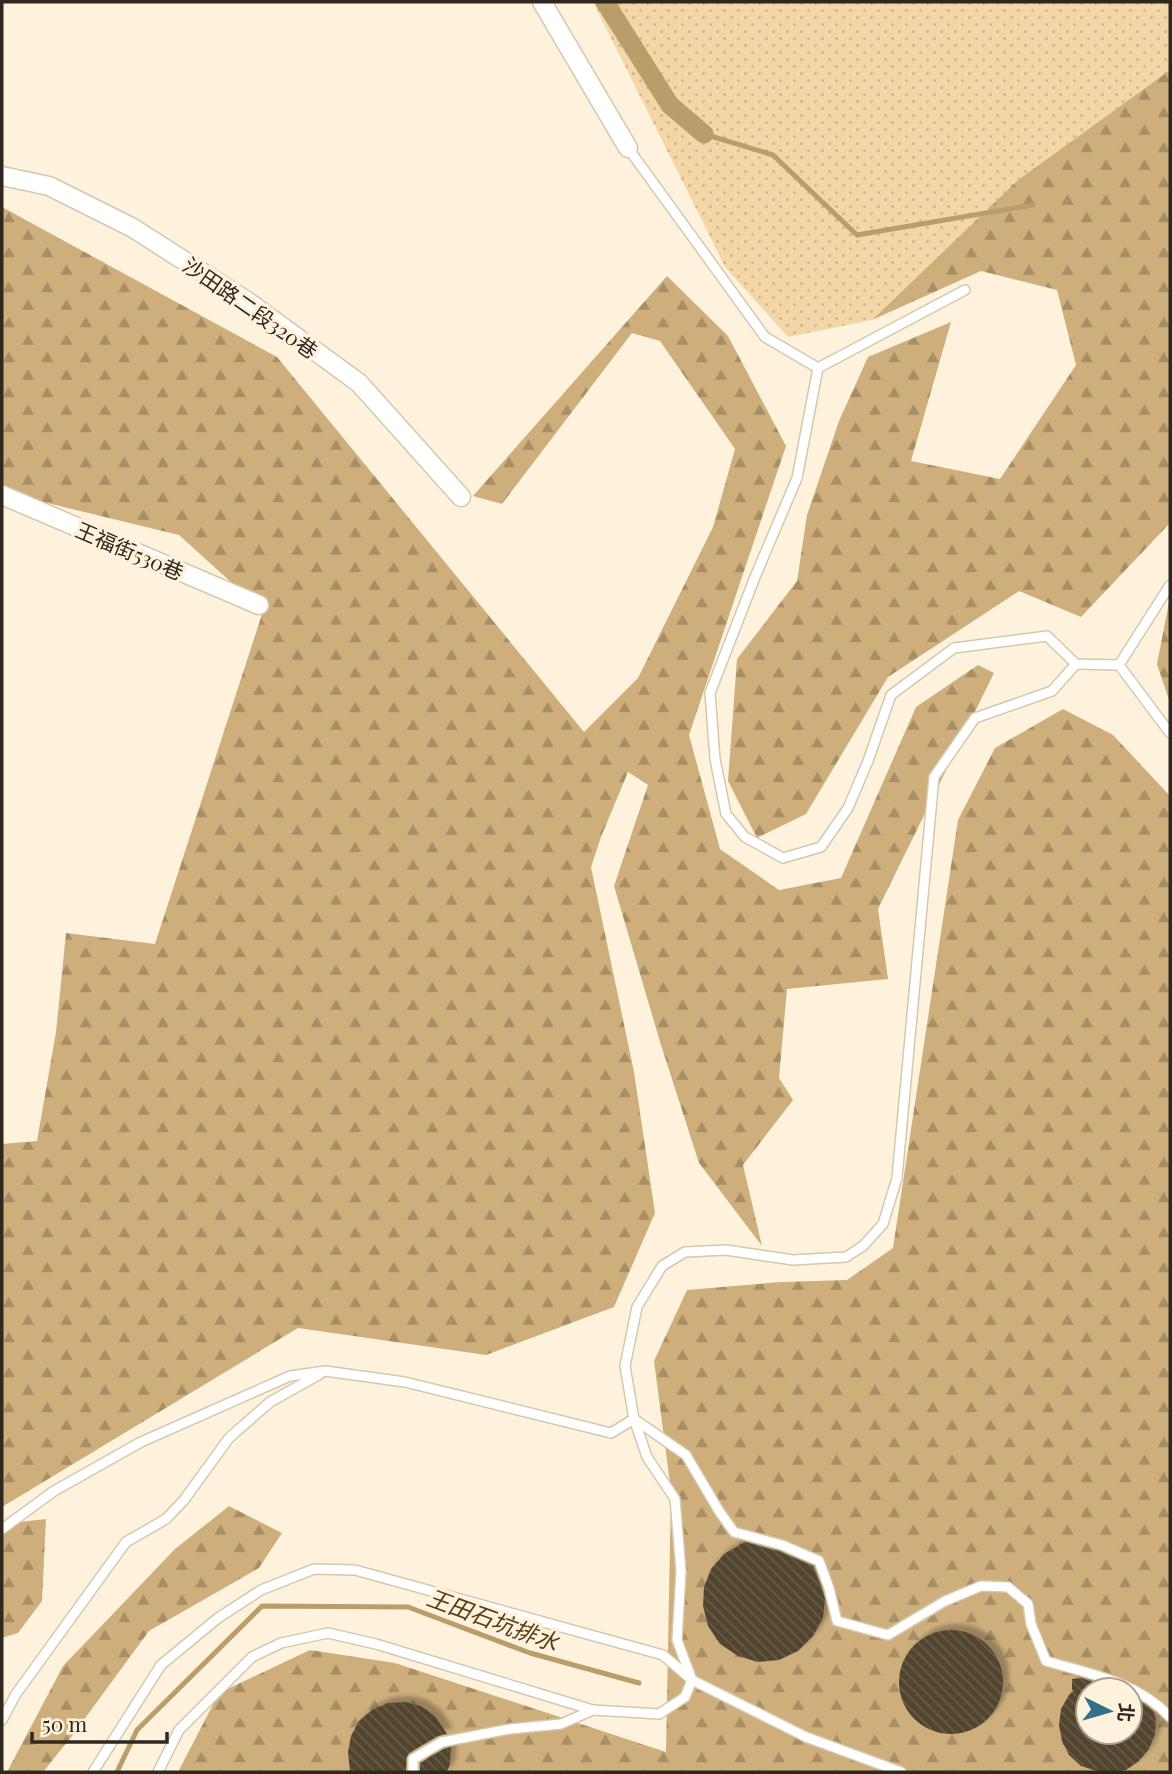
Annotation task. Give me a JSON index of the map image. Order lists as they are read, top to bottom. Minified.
{"streets":{"street":["沙田路二段320巷","王福街530巷"]},"water":["王田石坑排水"],"scale_bar":"50 m","north":"right"}
